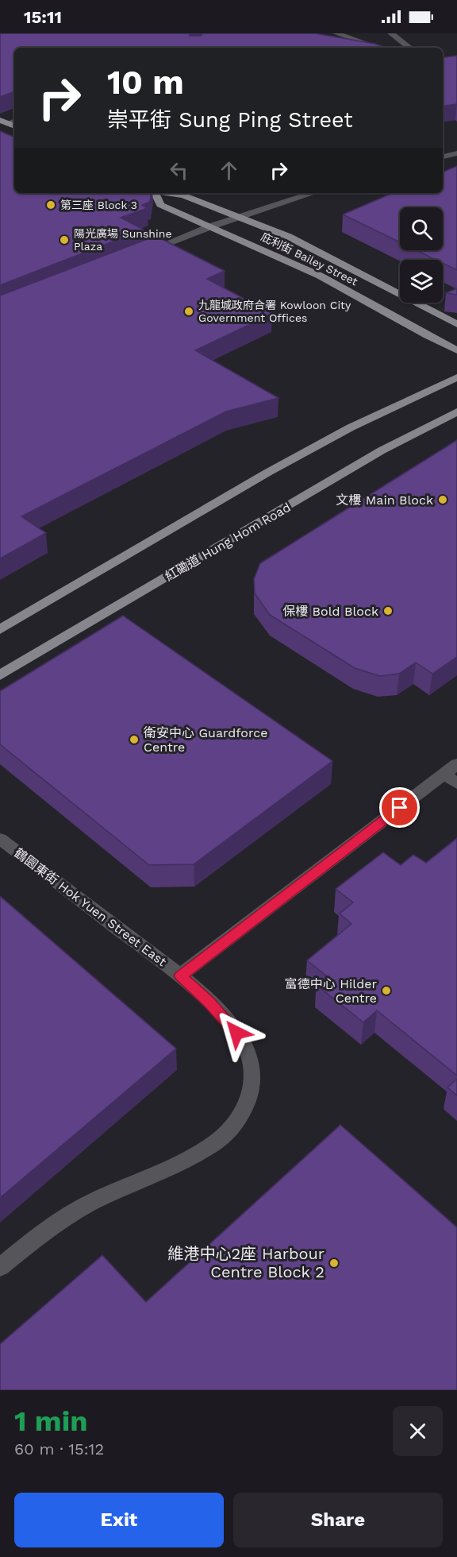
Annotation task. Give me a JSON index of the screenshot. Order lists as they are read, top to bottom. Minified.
{"streets":{"main road":["庇利街 Bailey Street","紅磡道 Hung Hom Road"],"street":["鶴園東街 Hok Yuen Street East"]},"places":["第三座 Block 3","陽光廣場 Sunshine Plaza","九龍城政府合署 Kowloon City Government Offices","文樓 Main Block","保樓 Bold Block","衛安中心 Guardforce Centre","富德中心 Hilder Centre","維港中心2座 Harbour Centre Block 2"],"page":{"status":"15:11","turn":["10 m","崇平街 Sung Ping Street"],"heading":["1 min","60 m · 15:12"],"buttons":["Exit","Share"]}}
